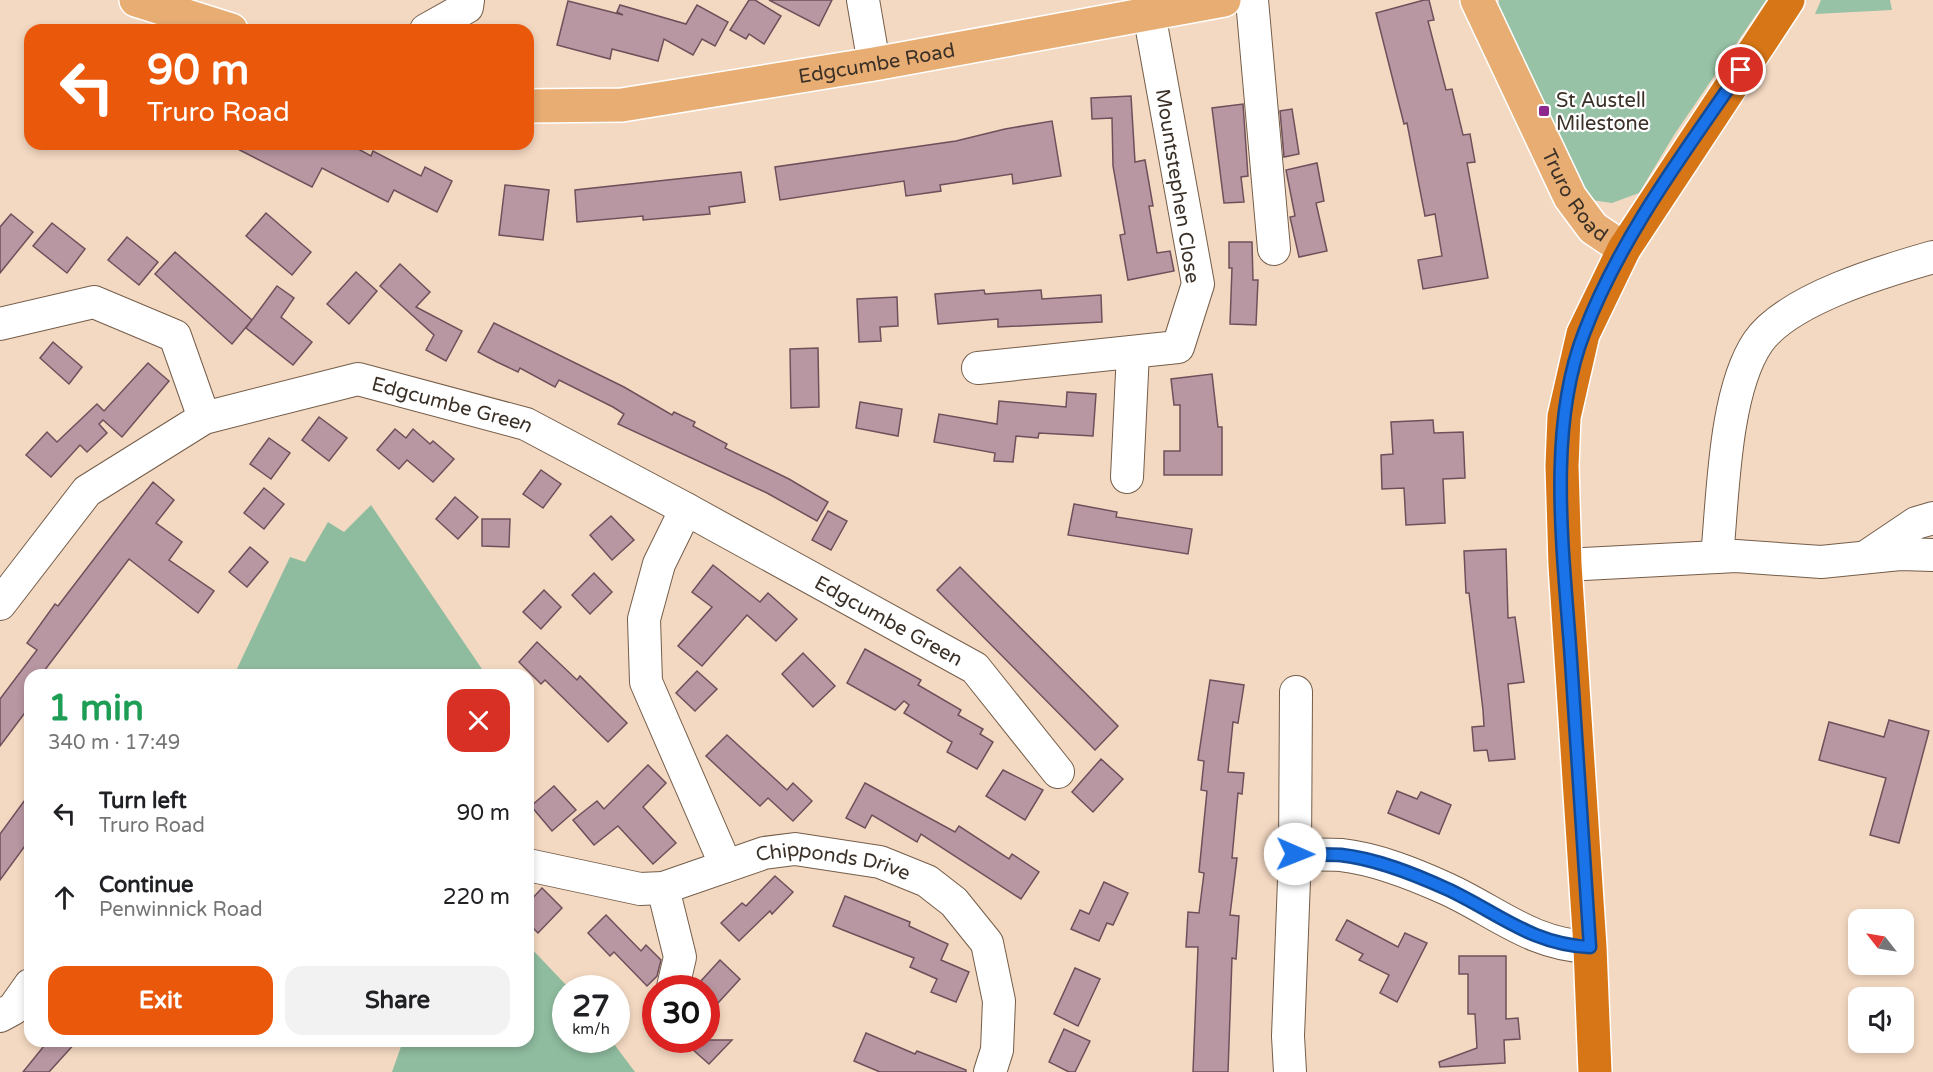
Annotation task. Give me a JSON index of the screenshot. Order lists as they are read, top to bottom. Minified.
{"streets":{"highway":["Truro Road"],"main road":["Edgcumbe Road"],"street":["Mountstephen Close","Edgcumbe Green","Chipponds Drive"]},"crossings":[["Edgcumbe Road","Mountstephen Close"]],"places":{"transit":["St Austell Milestone"]},"north":"top left","page":{"turn":["90 m","Truro Road"],"heading":["1 min","340 m · 17:49"],"list":[{"name":"Turn left","note":"Truro Road","value":"90 m"},{"name":"Continue","note":"Penwinnick Road","value":"220 m"}],"buttons":["Exit","Share"],"speed":"27 km/h","limit":"30"}}
